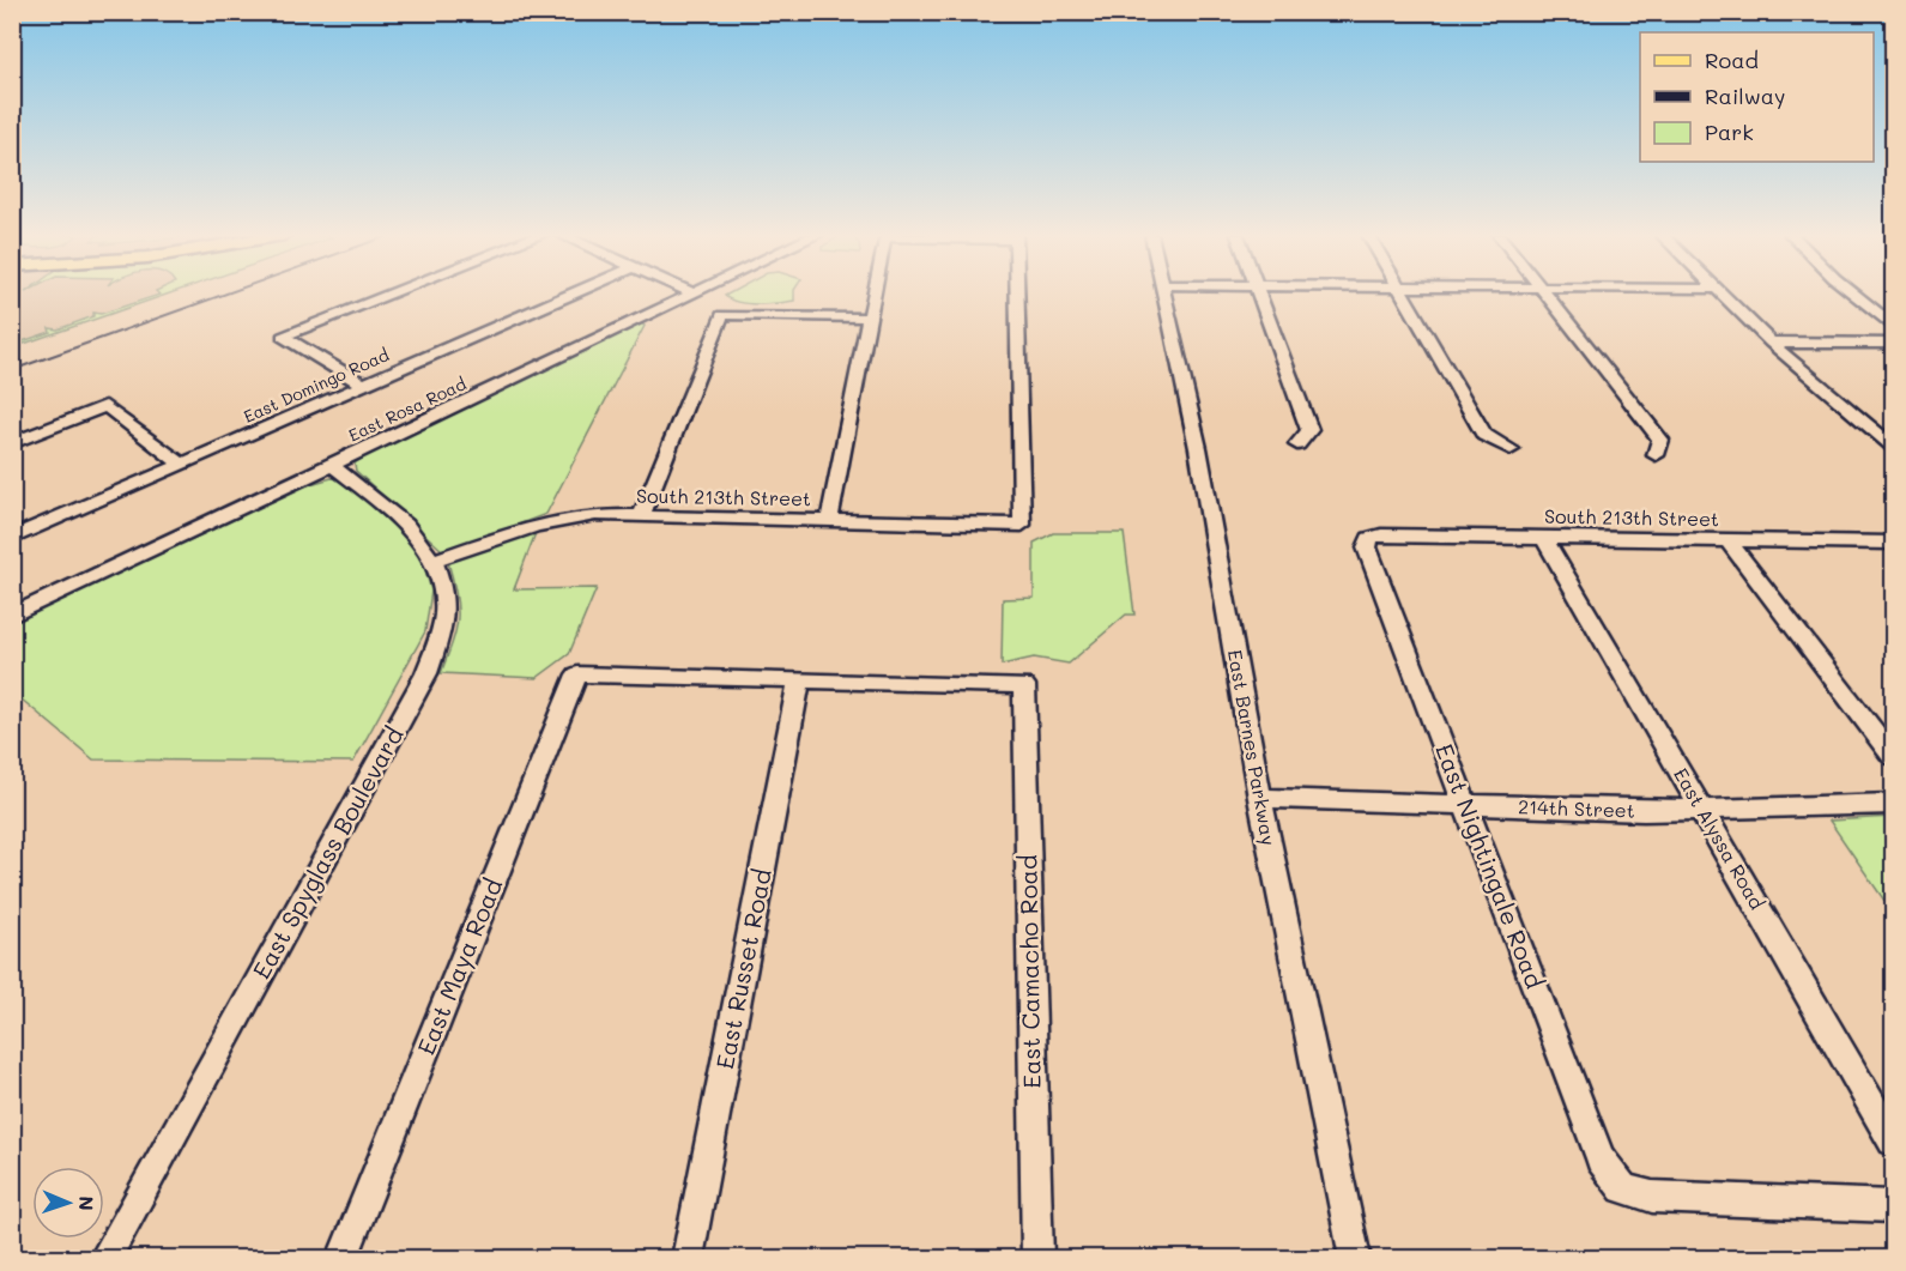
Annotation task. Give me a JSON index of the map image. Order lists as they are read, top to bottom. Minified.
{"streets":{"street":["East Domingo Road","East Rosa Road","South 213th Street","East Barnes Parkway","214th Street","East Alyssa Road","East Spyglass Boulevard","East Nightingale Road","East Maya Road","East Russet Road","East Camacho Road"]},"crossings":[["East Rosa Road","East Spyglass Boulevard"],["South 213th Street","East Alyssa Road"],["South 213th Street","East Spyglass Boulevard"],["South 213th Street","East Nightingale Road"],["East Barnes Parkway","214th Street"],["214th Street","East Alyssa Road"],["214th Street","East Nightingale Road"],["East Maya Road","East Russet Road"],["East Maya Road","East Camacho Road"],["East Russet Road","East Camacho Road"]],"legend":["Road","Railway","Park"],"north":"right"}
